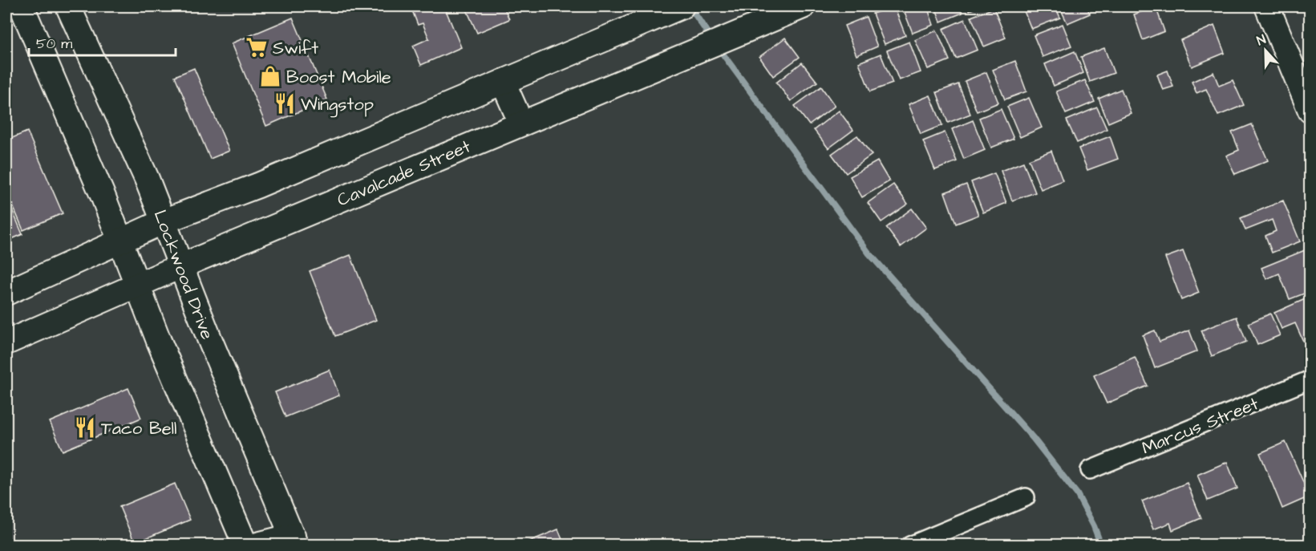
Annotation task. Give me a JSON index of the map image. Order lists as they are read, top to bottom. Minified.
{"streets":{"main road":["Cavalcade Street","Lockwood Drive"],"street":["Marcus Street"]},"crossings":[["Cavalcade Street","Lockwood Drive"]],"places":{"supermarket":["Swift"],"shop":["Boost Mobile"],"restaurant":["Wingstop","Taco Bell"]},"scale_bar":"50 m","north":"top"}
